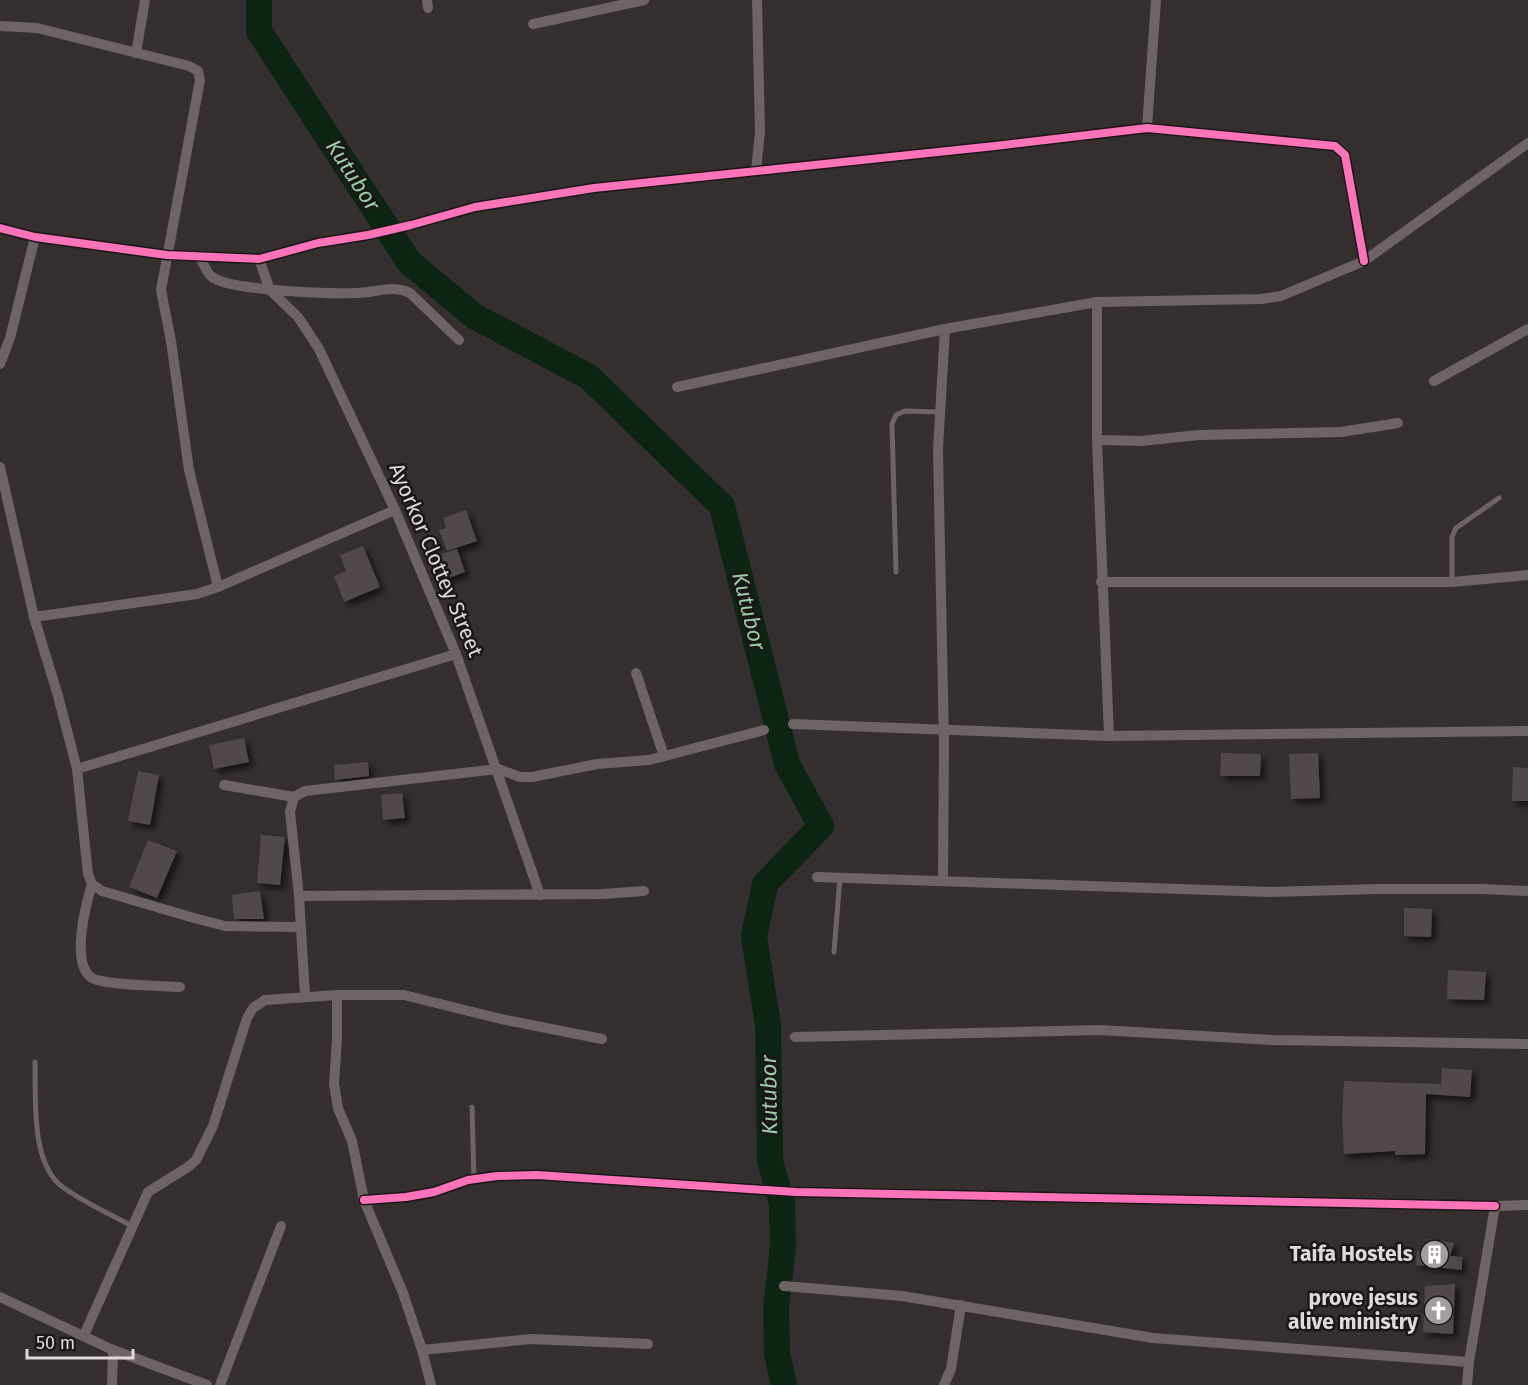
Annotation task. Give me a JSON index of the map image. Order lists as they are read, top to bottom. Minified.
{"streets":{"street":["Ayorkor Clottey Street"]},"water":["Kutubor"],"places":{"building":["Taifa Hostels"],"church":["prove jesus alive ministry"]},"scale_bar":"50 m"}
